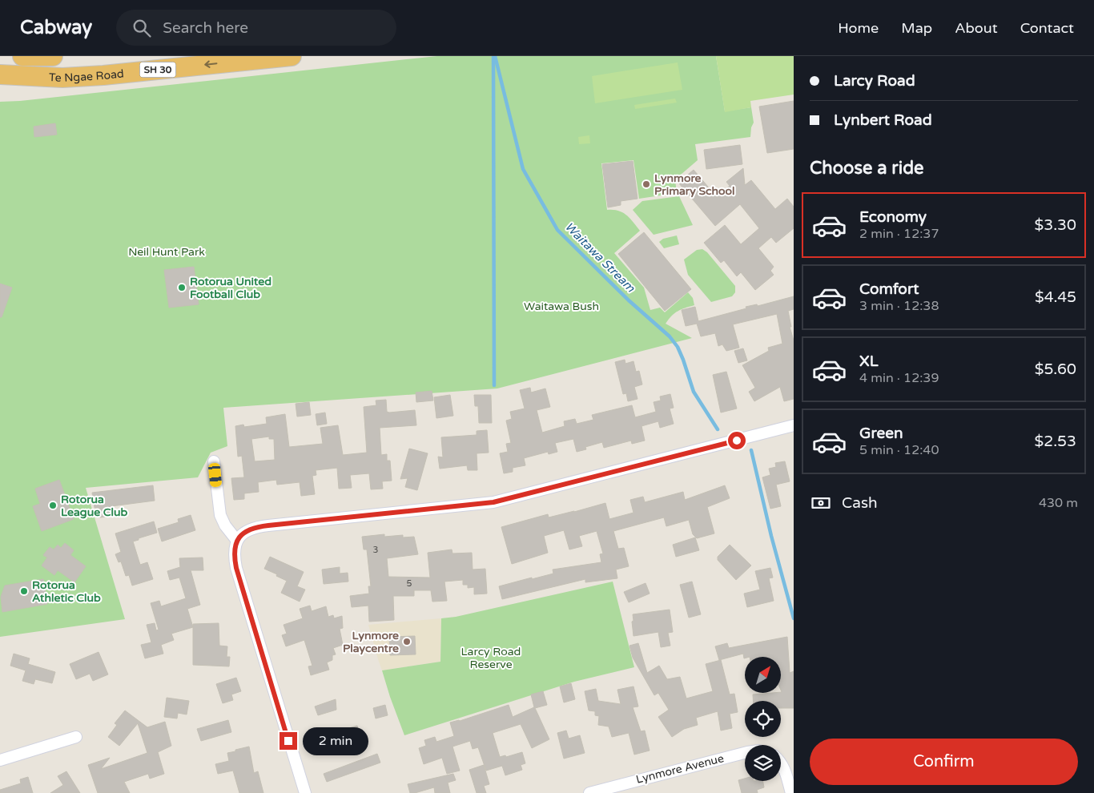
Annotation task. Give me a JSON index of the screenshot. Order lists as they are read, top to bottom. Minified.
{"streets":{"highway":["SH 30","Te Ngae Road"],"street":["Lynmore Avenue"]},"one_way":["Te Ngae Road"],"water":["Waitawa Stream"],"parks":["Neil Hunt Park","Waitawa Bush","Larcy Road Reserve"],"places":["Lynmore Primary School","Rotorua United Football Club","Rotorua League Club","Rotorua Athletic Club","Lynmore Playcentre"],"house_numbers":["3","5"],"north":"top right","page":{"header":"Cabway","search":"Search here","nav":["Home","Map","About","Contact"],"banner":["Larcy Road","Lynbert Road"],"heading":"Choose a ride","list":[{"name":"Economy","note":"2 min · 12:37","value":"$3.30"},{"name":"Comfort","note":"3 min · 12:38","value":"$4.45"},{"name":"XL","note":"4 min · 12:39","value":"$5.60"},{"name":"Green","note":"5 min · 12:40","value":"$2.53"}],"pay":["Cash","430 m"],"bubble":"2 min","buttons":"Confirm"}}
